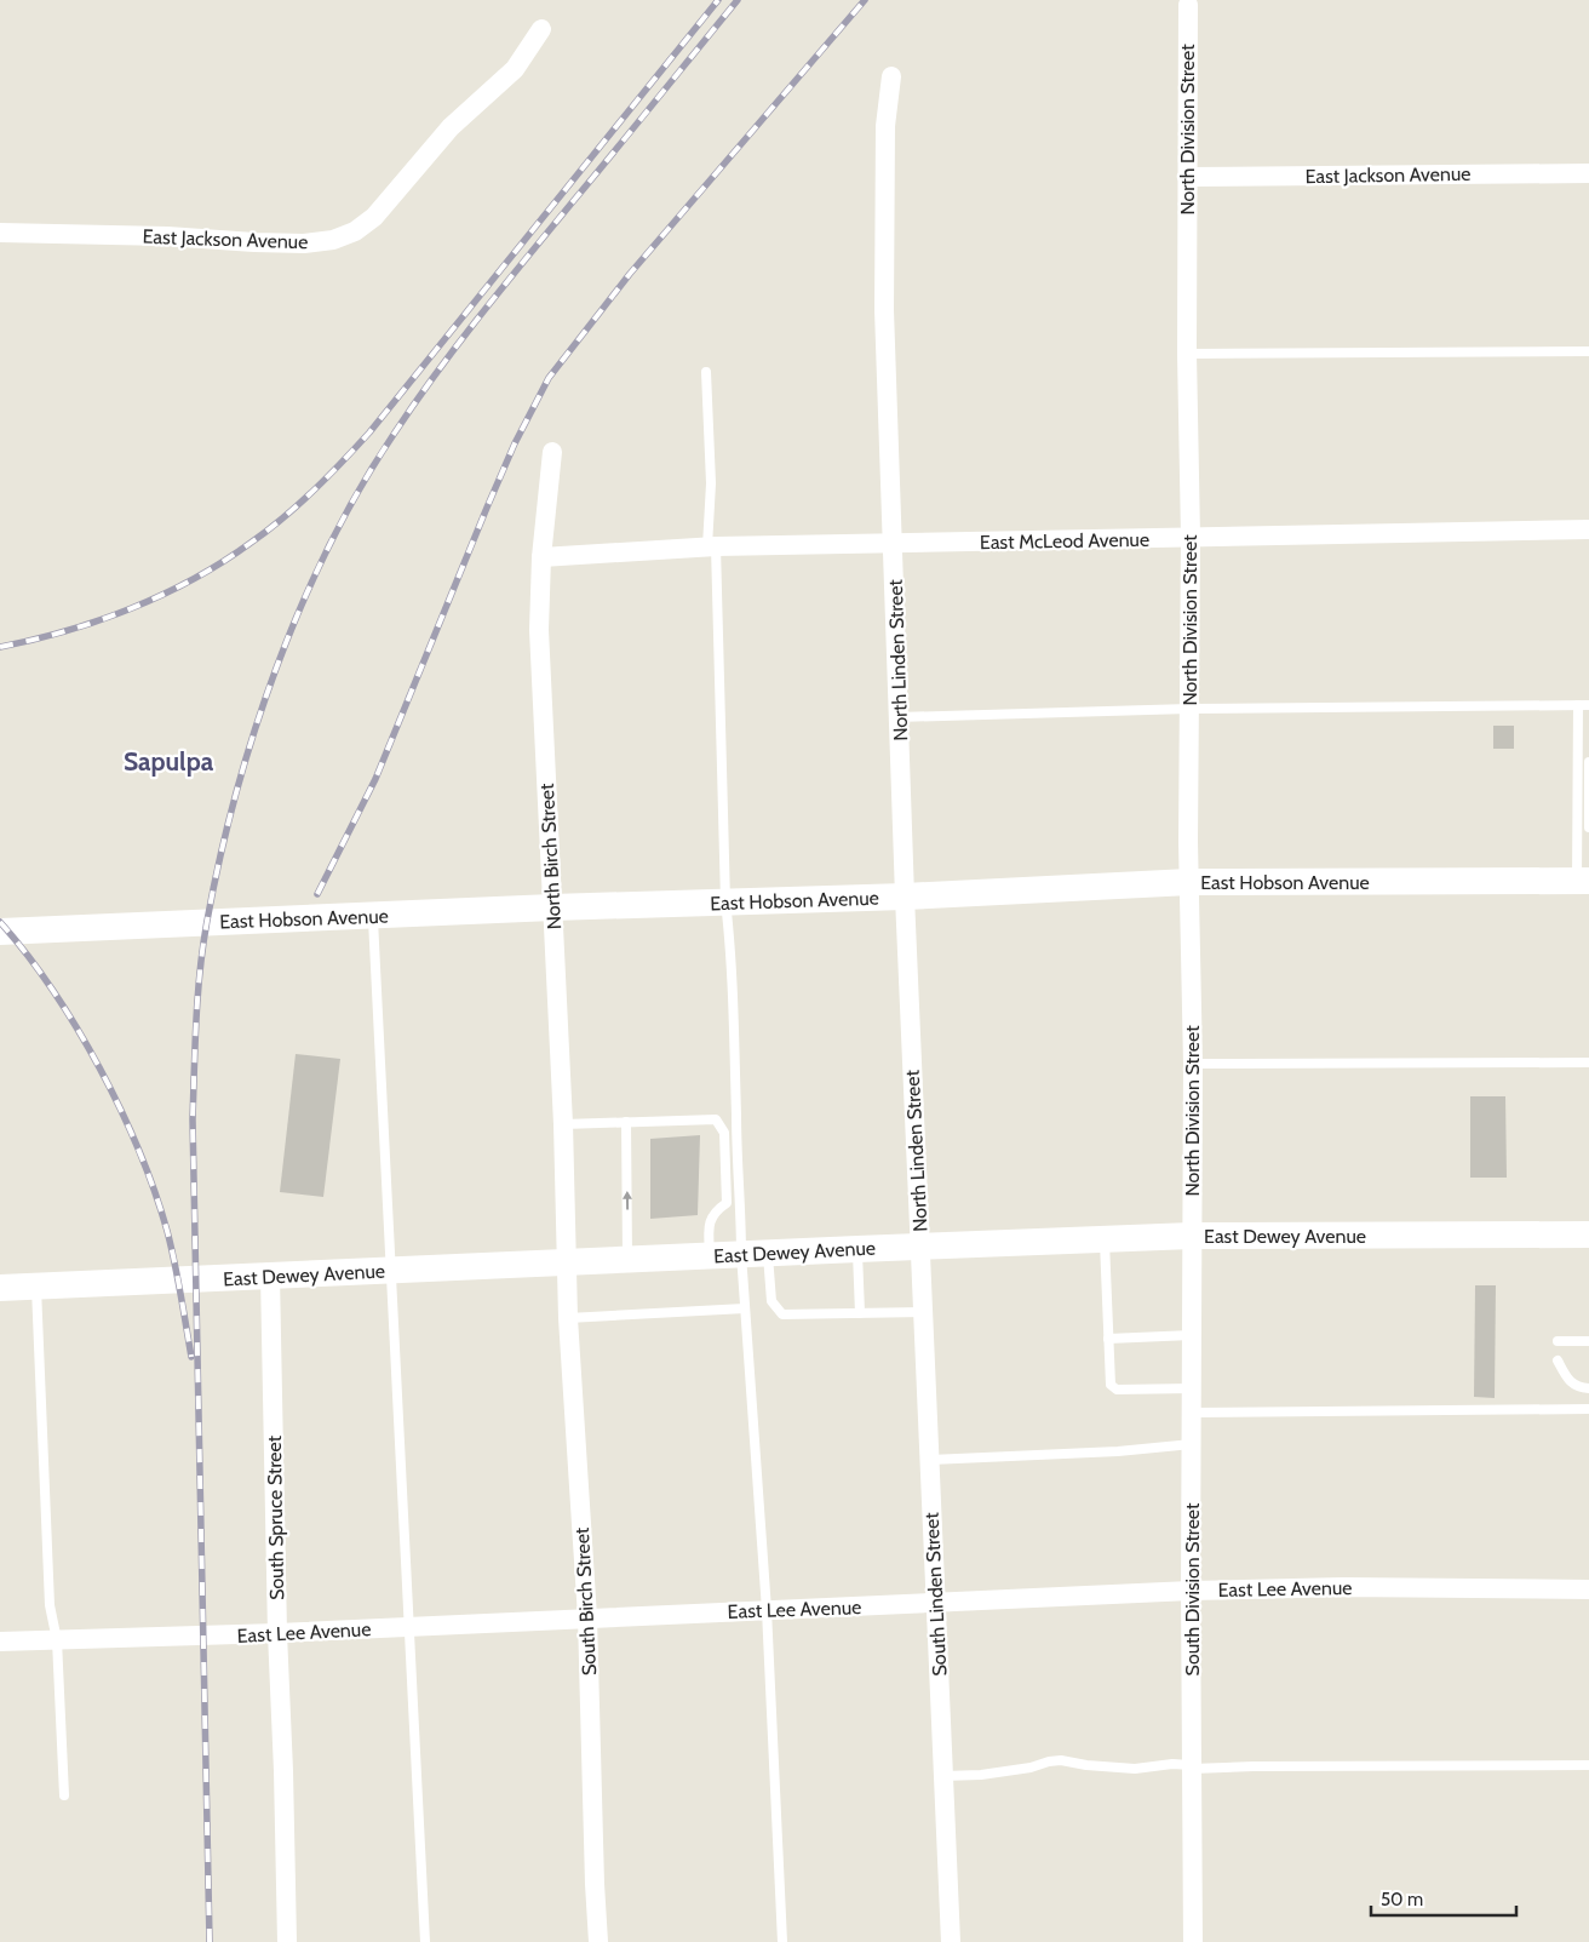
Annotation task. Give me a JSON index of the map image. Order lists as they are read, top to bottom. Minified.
{"streets":{"main road":["East Hobson Avenue","East Dewey Avenue"],"street":["North Division Street","East Jackson Avenue","East McLeod Avenue","North Linden Street","North Birch Street","South Spruce Street","East Lee Avenue","South Division Street","South Linden Street","South Birch Street"]},"crossings":[["North Division Street","East Jackson Avenue"],["North Division Street","East McLeod Avenue"],["North Division Street","East Hobson Avenue"],["North Division Street","East Dewey Avenue"],["North Division Street","South Division Street"],["East McLeod Avenue","North Linden Street"],["East McLeod Avenue","North Birch Street"],["North Linden Street","East Hobson Avenue"],["North Linden Street","East Dewey Avenue"],["North Linden Street","South Linden Street"],["North Birch Street","East Hobson Avenue"],["North Birch Street","East Dewey Avenue"],["North Birch Street","South Birch Street"],["East Dewey Avenue","South Spruce Street"],["East Dewey Avenue","South Division Street"],["East Dewey Avenue","South Linden Street"],["East Dewey Avenue","South Birch Street"],["South Spruce Street","East Lee Avenue"],["East Lee Avenue","South Division Street"],["East Lee Avenue","South Linden Street"],["East Lee Avenue","South Birch Street"]],"districts":["Sapulpa"],"scale_bar":"50 m"}
